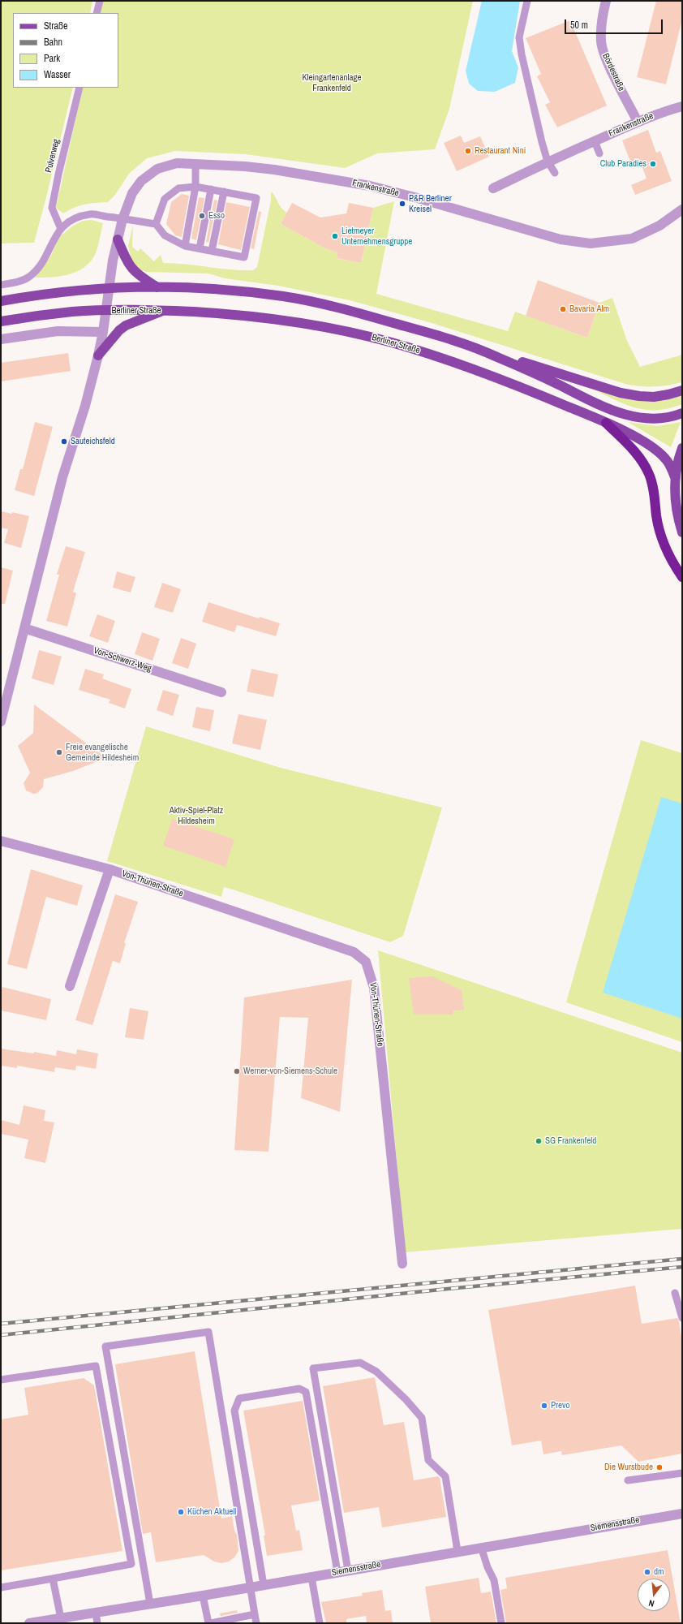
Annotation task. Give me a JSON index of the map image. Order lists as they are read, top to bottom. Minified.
{"streets":{"main road":["Berliner Straße"],"street":["Bördestraße","Frankenstraße","Von-Schwerz-Weg","Von-Thünen-Straße","Siemensstraße"],"lane":["Pulverweg"]},"crossings":[["Bördestraße","Frankenstraße"],["Frankenstraße","Berliner Straße"]],"parks":["Kleingartenanlage Frankenfeld","Aktiv-Spiel-Platz Hildesheim"],"places":["Restaurant Nini","Club Paradies","P&R Berliner Kreisel","Esso","Lietmeyer Unternehmensgruppe","Bavaria Alm","Sauteichsfeld","Freie evangelische Gemeinde Hildesheim","Werner-von-Siemens-Schule","SG Frankenfeld","Prevo","Die Wurstbude","Küchen Aktuell","dm"],"legend":["Straße","Bahn","Park","Wasser"],"scale_bar":"50 m","north":"bottom"}
